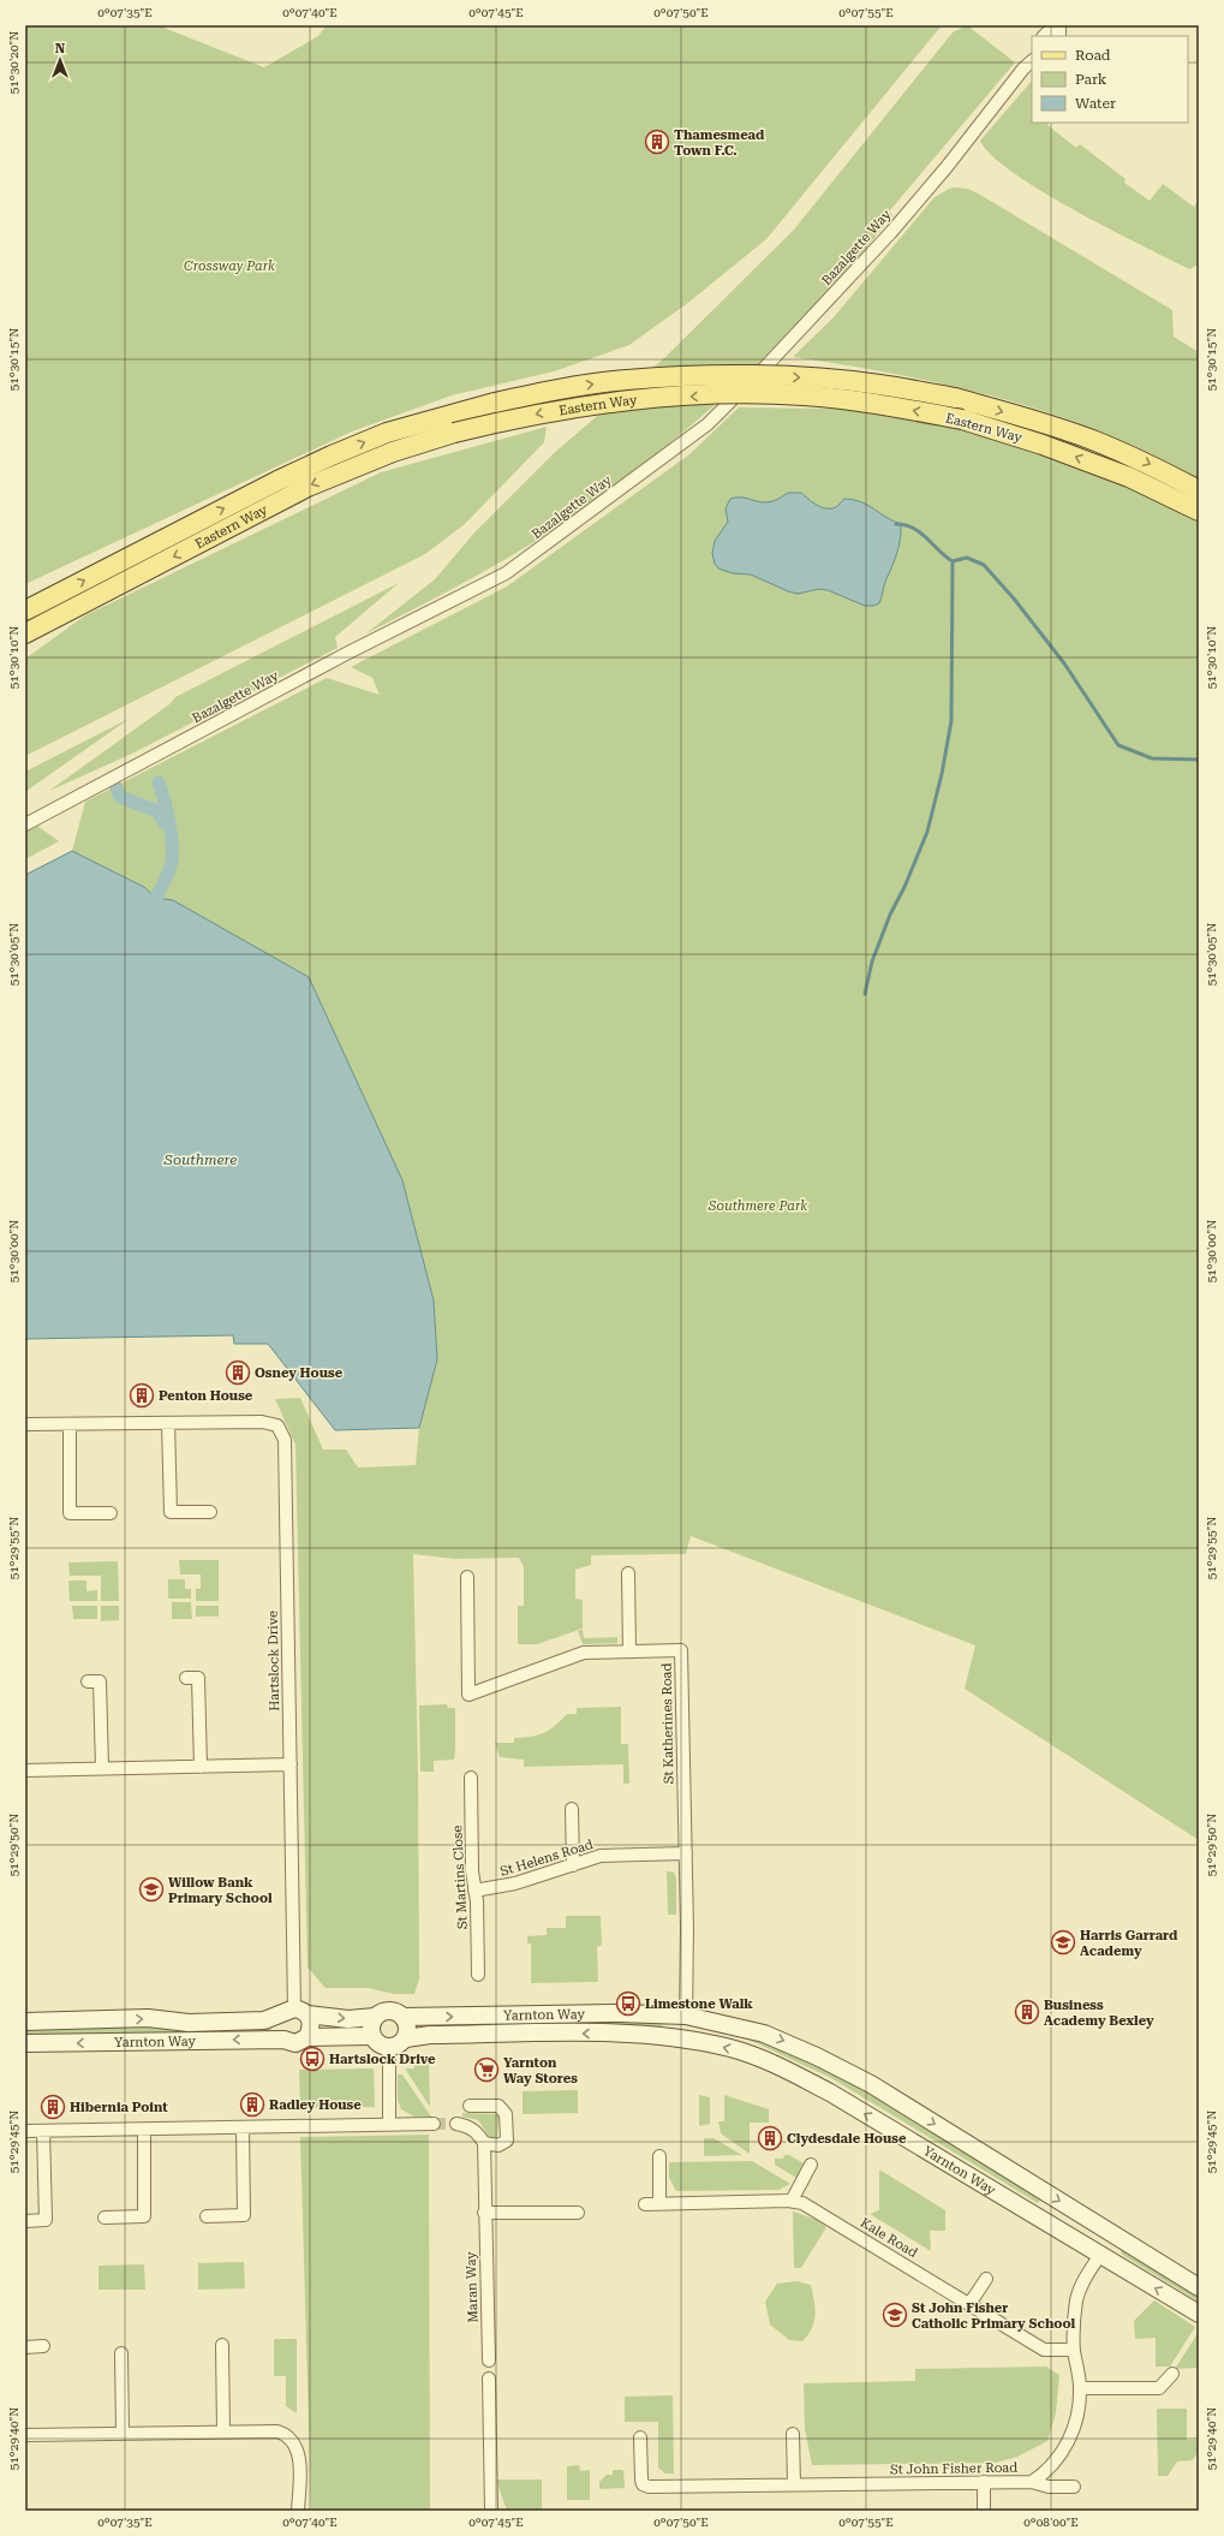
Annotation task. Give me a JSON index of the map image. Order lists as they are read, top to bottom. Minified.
{"streets":{"main road":["Eastern Way"],"street":["Bazalgette Way","Hartslock Drive","St Katherines Road","St Helens Road","St Martins Close","Yarnton Way","Kale Road","Maran Way","St John Fisher Road"]},"crossings":[["Hartslock Drive","Yarnton Way"],["St Katherines Road","St Helens Road"],["St Katherines Road","Yarnton Way"],["St Helens Road","St Martins Close"],["Yarnton Way","St John Fisher Road"],["Kale Road","St John Fisher Road"]],"water":["Southmere"],"parks":["Crossway Park","Southmere Park"],"places":{"building":["Thamesmead Town F.C.","Osney House","Penton House","Business Academy Bexley","Radley House","Hibernia Point","Clydesdale House"],"school or university":["Willow Bank Primary School","Harris Garrard Academy","St John Fisher Catholic Primary School"],"bus stop":["Limestone Walk","Hartslock Drive"],"supermarket":["Yarnton Way Stores"]},"legend":["Road","Park","Water"],"north":"top","coordinates":["0°07'35\"E","0°07'40\"E","0°07'45\"E","0°07'50\"E","0°07'55\"E","51°30'20\"N","51°30'15\"N","51°30'10\"N","51°30'05\"N","51°30'00\"N","51°29'55\"N","51°29'50\"N","51°29'45\"N","51°29'40\"N","0°08'00\"E"]}
